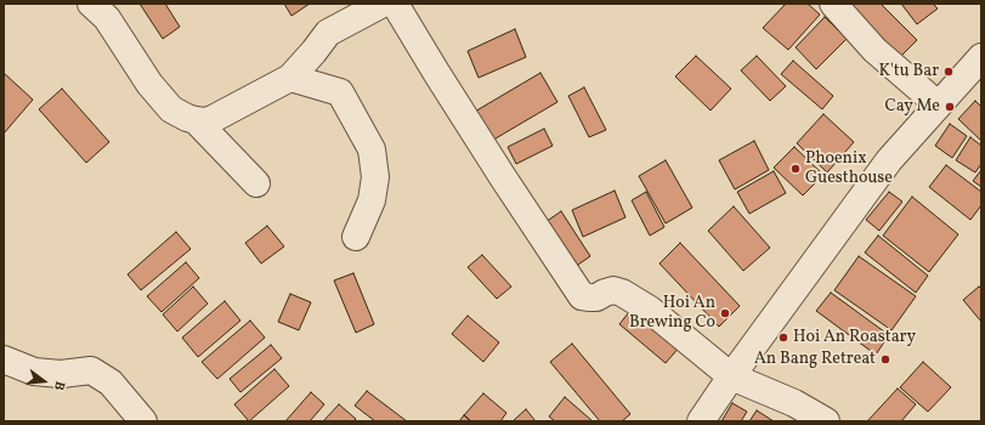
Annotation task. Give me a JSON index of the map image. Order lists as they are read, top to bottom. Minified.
{"places":["K'tu Bar","Cay Me","Phoenix Guesthouse","Hoi An Brewing Co","Hoi An Roastary","An Bang Retreat"],"north":"right"}
